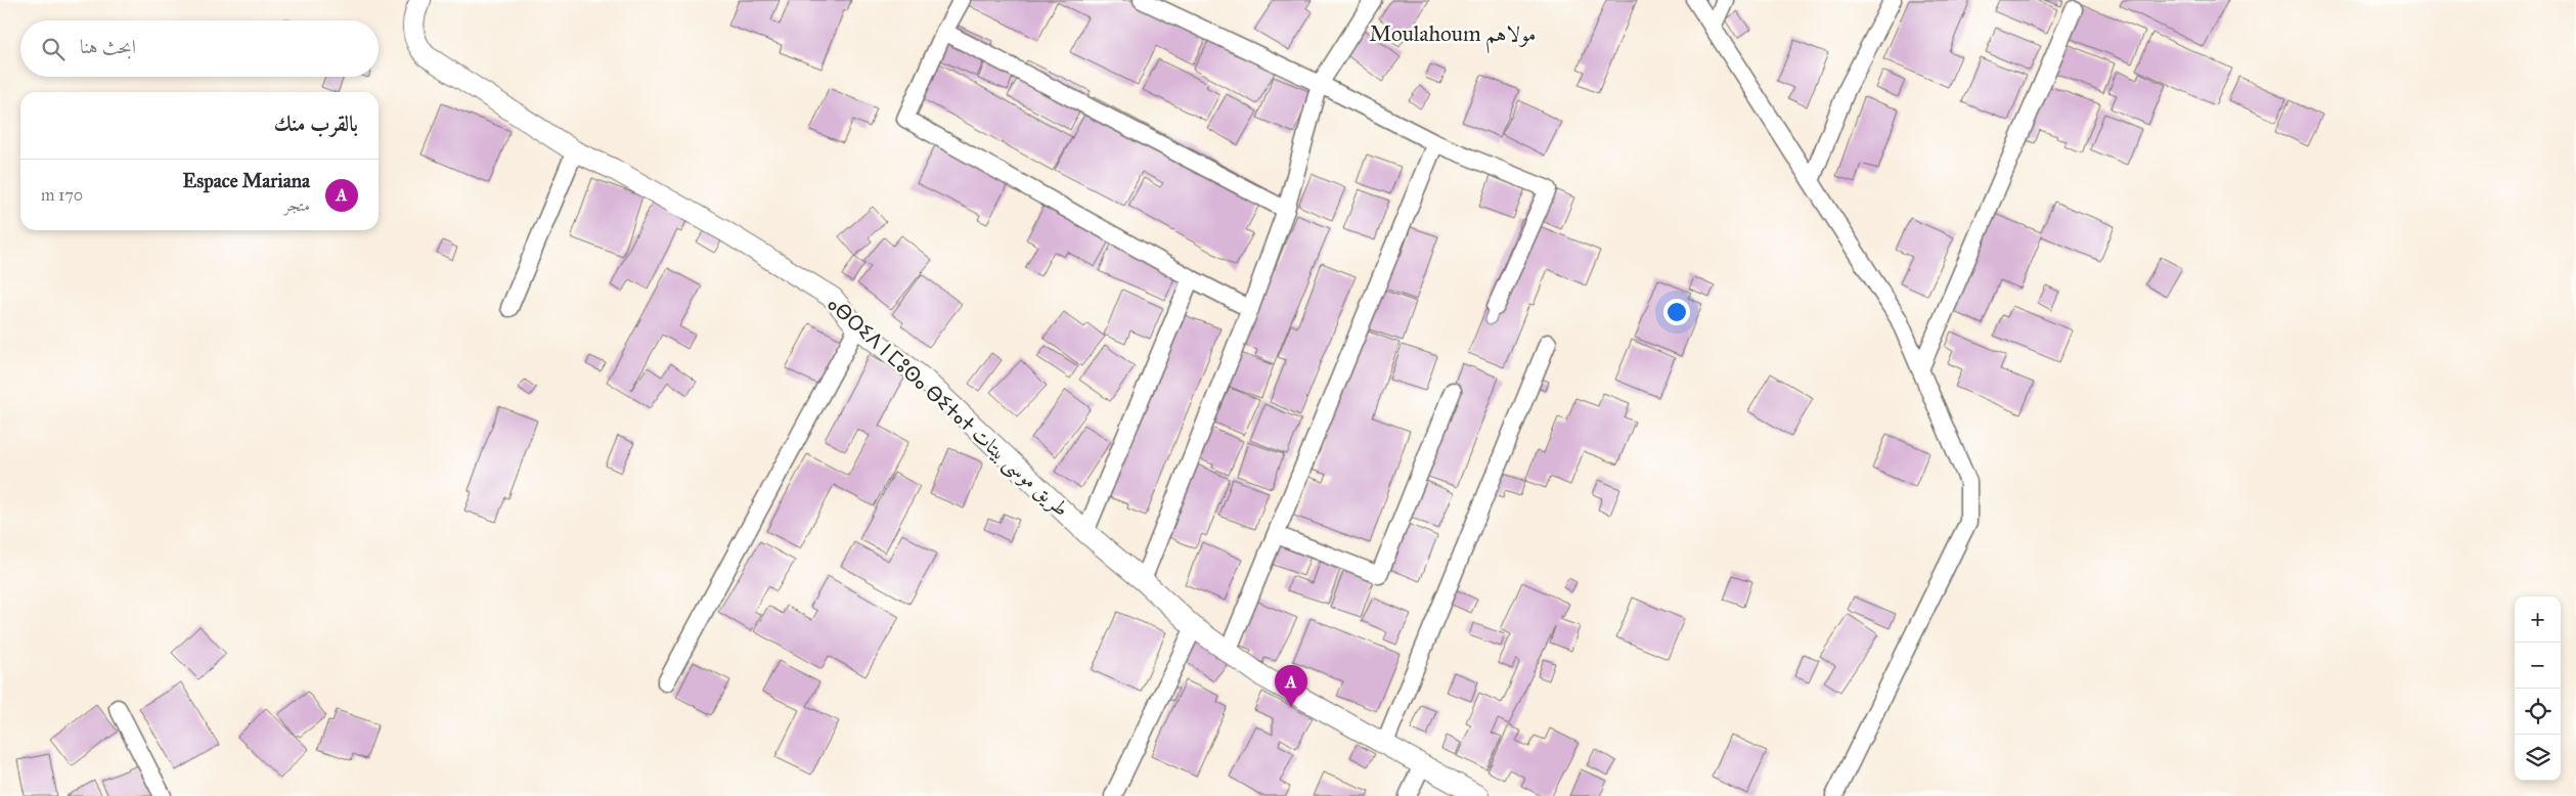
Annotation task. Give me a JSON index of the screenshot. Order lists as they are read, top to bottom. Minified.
{"streets":{"street":["ⴰⴱⵔⵉⴷ ⵏ ⵎⵓⵙⴰ ⴱⵉⵜⴰⵜ طريق موسى بيتات"]},"districts":["Moulahoum مولاهم"],"page":{"search":"ابحث هنا","heading":"بالقرب منك","list":[{"mark":"A","name":"Espace Mariana","note":"متجر","value":"170 m"}],"map_buttons":["+","−"],"pins":"A"}}
